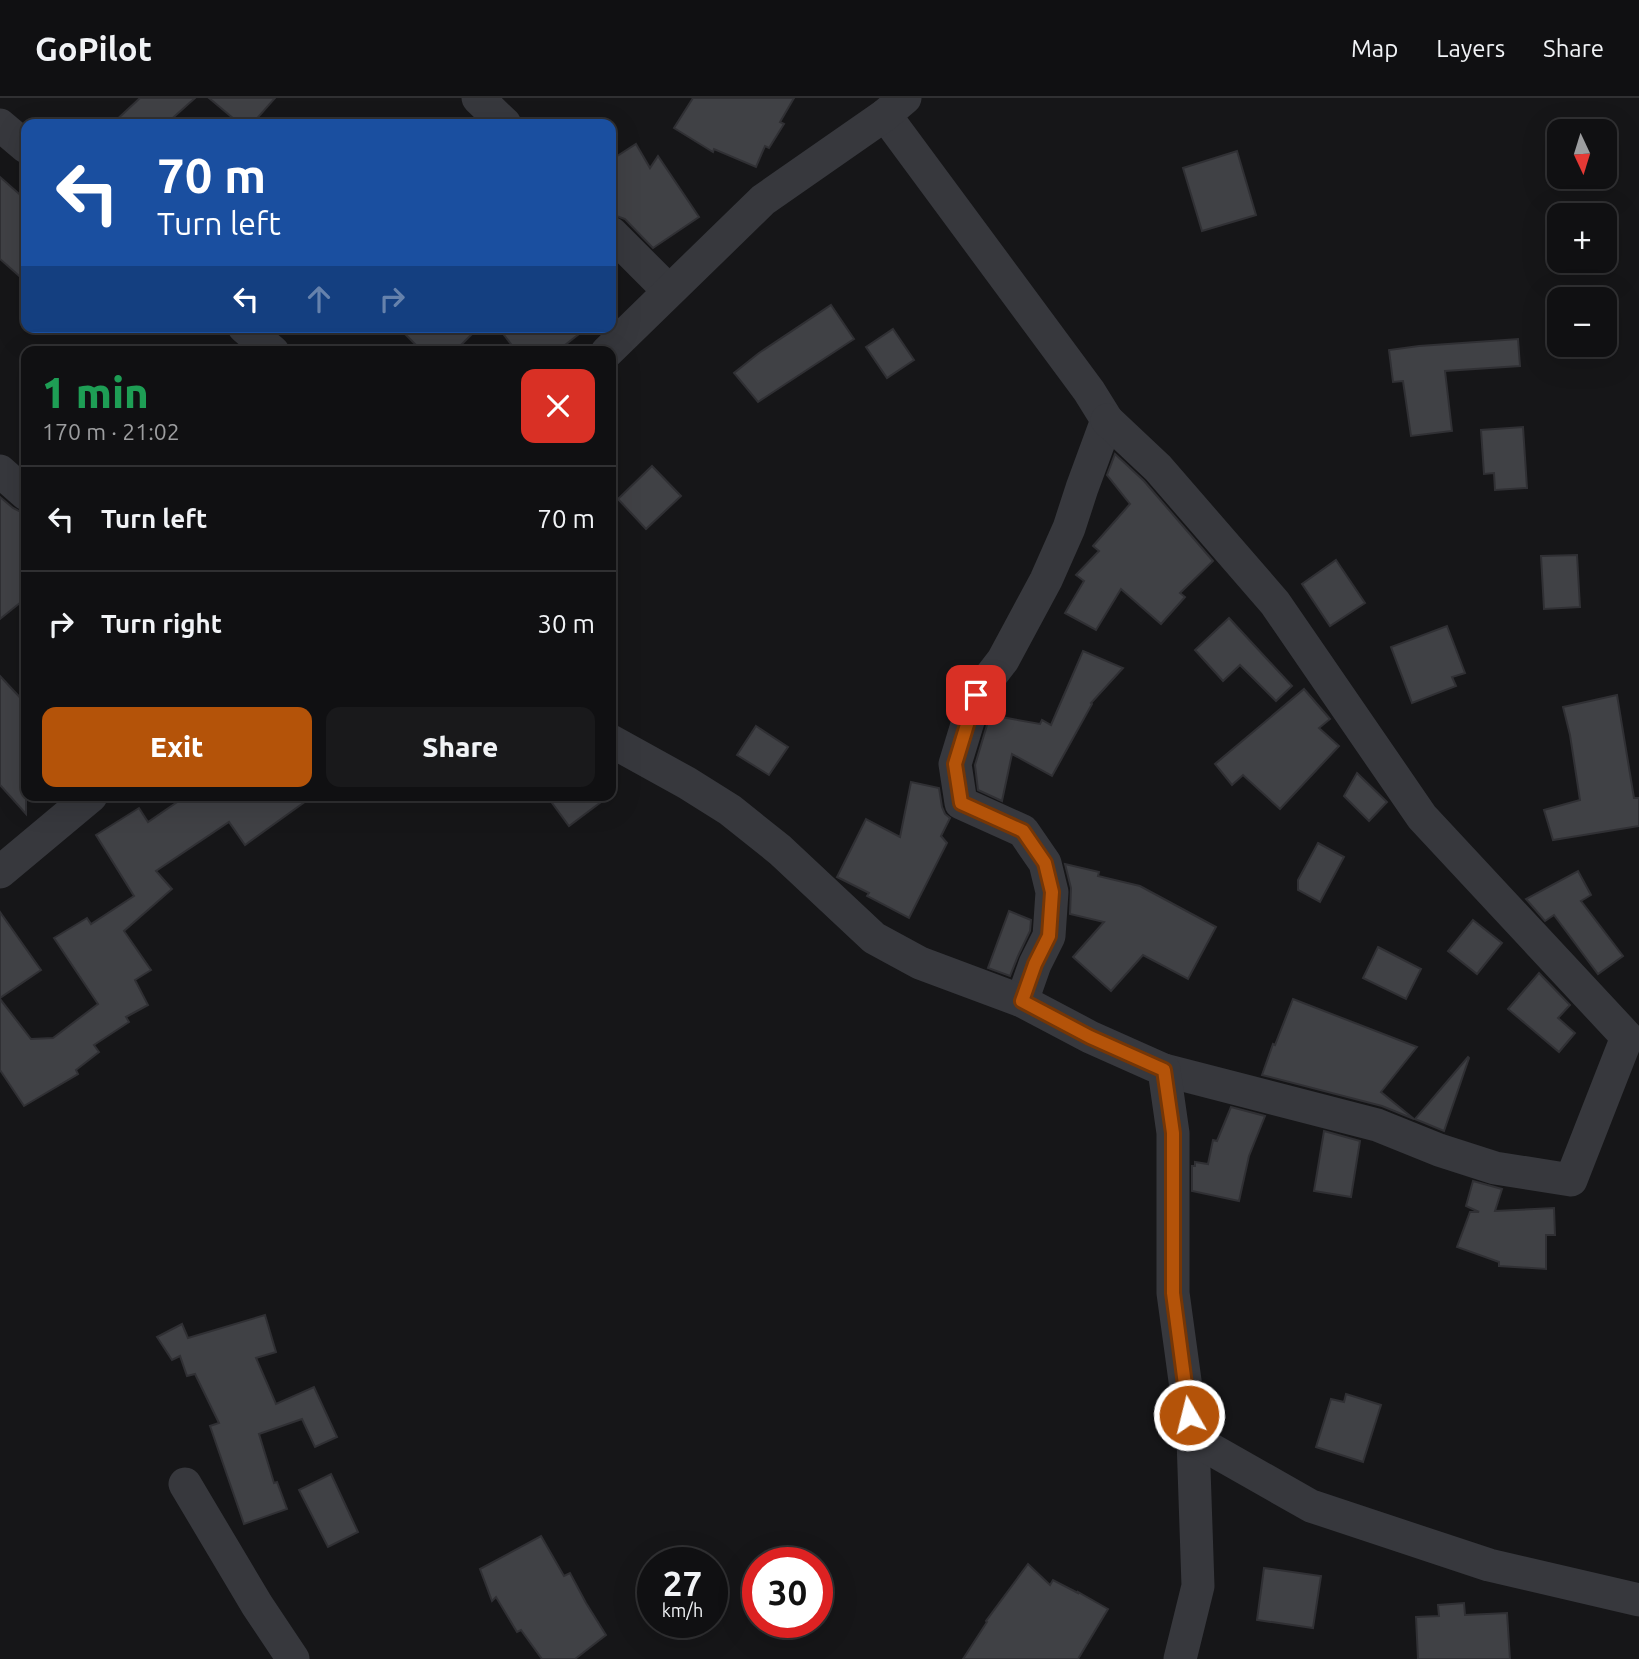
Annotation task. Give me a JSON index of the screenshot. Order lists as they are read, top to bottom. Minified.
{"north":"bottom","page":{"header":"GoPilot","nav":["Map","Layers","Share"],"map_buttons":["+","−"],"turn":["70 m","Turn left"],"heading":["1 min","170 m · 21:02"],"list":[{"name":"Turn left","value":"70 m"},{"name":"Turn right","value":"30 m"}],"buttons":["Exit","Share"],"speed":"27 km/h","limit":"30"}}
